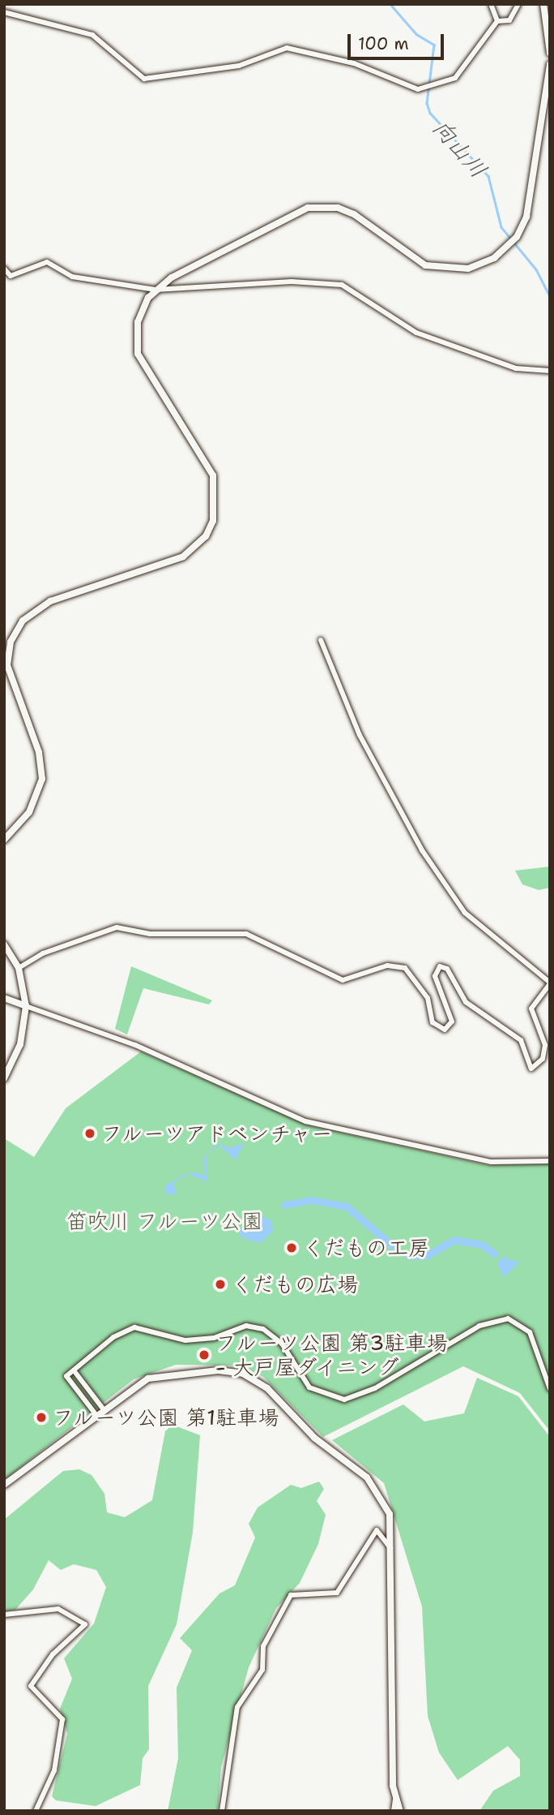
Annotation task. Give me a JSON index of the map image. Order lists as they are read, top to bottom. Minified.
{"water":["向山川"],"parks":["笛吹川 フルーツ公園"],"places":["フルーツアドベンチャー","くだもの工房","くだもの広場","フルーツ公園 第3駐車場 - 大戸屋ダイニング","フルーツ公園 第1駐車場"],"scale_bar":"100 m"}
